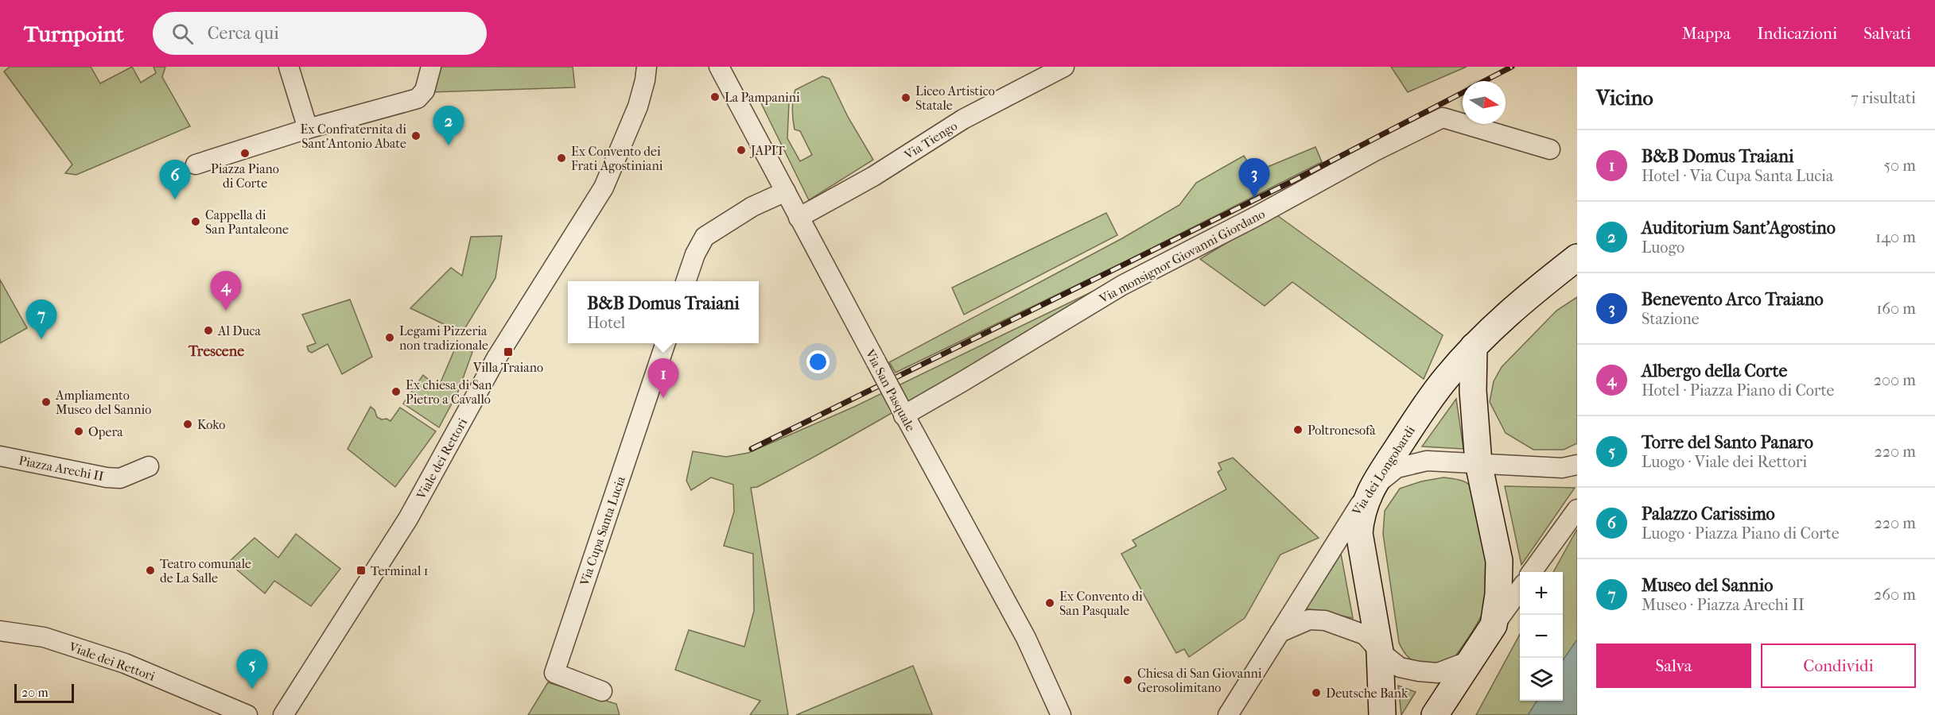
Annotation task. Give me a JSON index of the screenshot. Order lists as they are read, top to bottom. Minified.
{"streets":{"main road":["Via dei Longobardi"],"street":["Via Tiengo","Via monsignor Giovanni Giordano","Via San Pasquale","Viale dei Rettori","Piazza Arechi II","Via Cupa Santa Lucia"]},"crossings":[["Via Tiengo","Via San Pasquale"],["Via monsignor Giovanni Giordano","Via San Pasquale"]],"districts":["Trescene"],"places":{"other":["La Pampanini","Liceo Artistico Statale","Ex Confraternita di Sant'Antonio Abate","JAPIT","Piazza Piano di Corte","Ex Convento dei Frati Agostiniani","Cappella di San Pantaleone","Al Duca","Legami Pizzeria non tradizionale","Ex chiesa di San Pietro a Cavallo","Ampliamento Museo del Sannio","Koko","Poltronesofà","Opera","Teatro comunale de La Salle","Ex Convento di San Pasquale","Chiesa di San Giovanni Gerosolimitano","Deutsche Bank"],"transit":["Villa Traiano","Terminal 1"]},"scale_bar":"20 m","north":"right","page":{"header":"Turnpoint","search":"Cerca qui","nav":["Mappa","Indicazioni","Salvati"],"heading":["Vicino","7 risultati"],"pins":["2","3","6","4","7","1","5"],"list":[{"mark":"1","name":"B&B Domus Traiani","note":"Hotel · Via Cupa Santa Lucia","value":"50 m"},{"mark":"2","name":"Auditorium Sant'Agostino","note":"Luogo","value":"140 m"},{"mark":"3","name":"Benevento Arco Traiano","note":"Stazione","value":"160 m"},{"mark":"4","name":"Albergo della Corte","note":"Hotel · Piazza Piano di Corte","value":"200 m"},{"mark":"5","name":"Torre del Santo Panaro","note":"Luogo · Viale dei Rettori","value":"220 m"},{"mark":"6","name":"Palazzo Carissimo","note":"Luogo · Piazza Piano di Corte","value":"220 m"},{"mark":"7","name":"Museo del Sannio","note":"Museo · Piazza Arechi II","value":"260 m"}],"popup":["B&B Domus Traiani","Hotel"],"map_buttons":["+","−"],"buttons":["Salva","Condividi"],"scale":"20 m"}}
